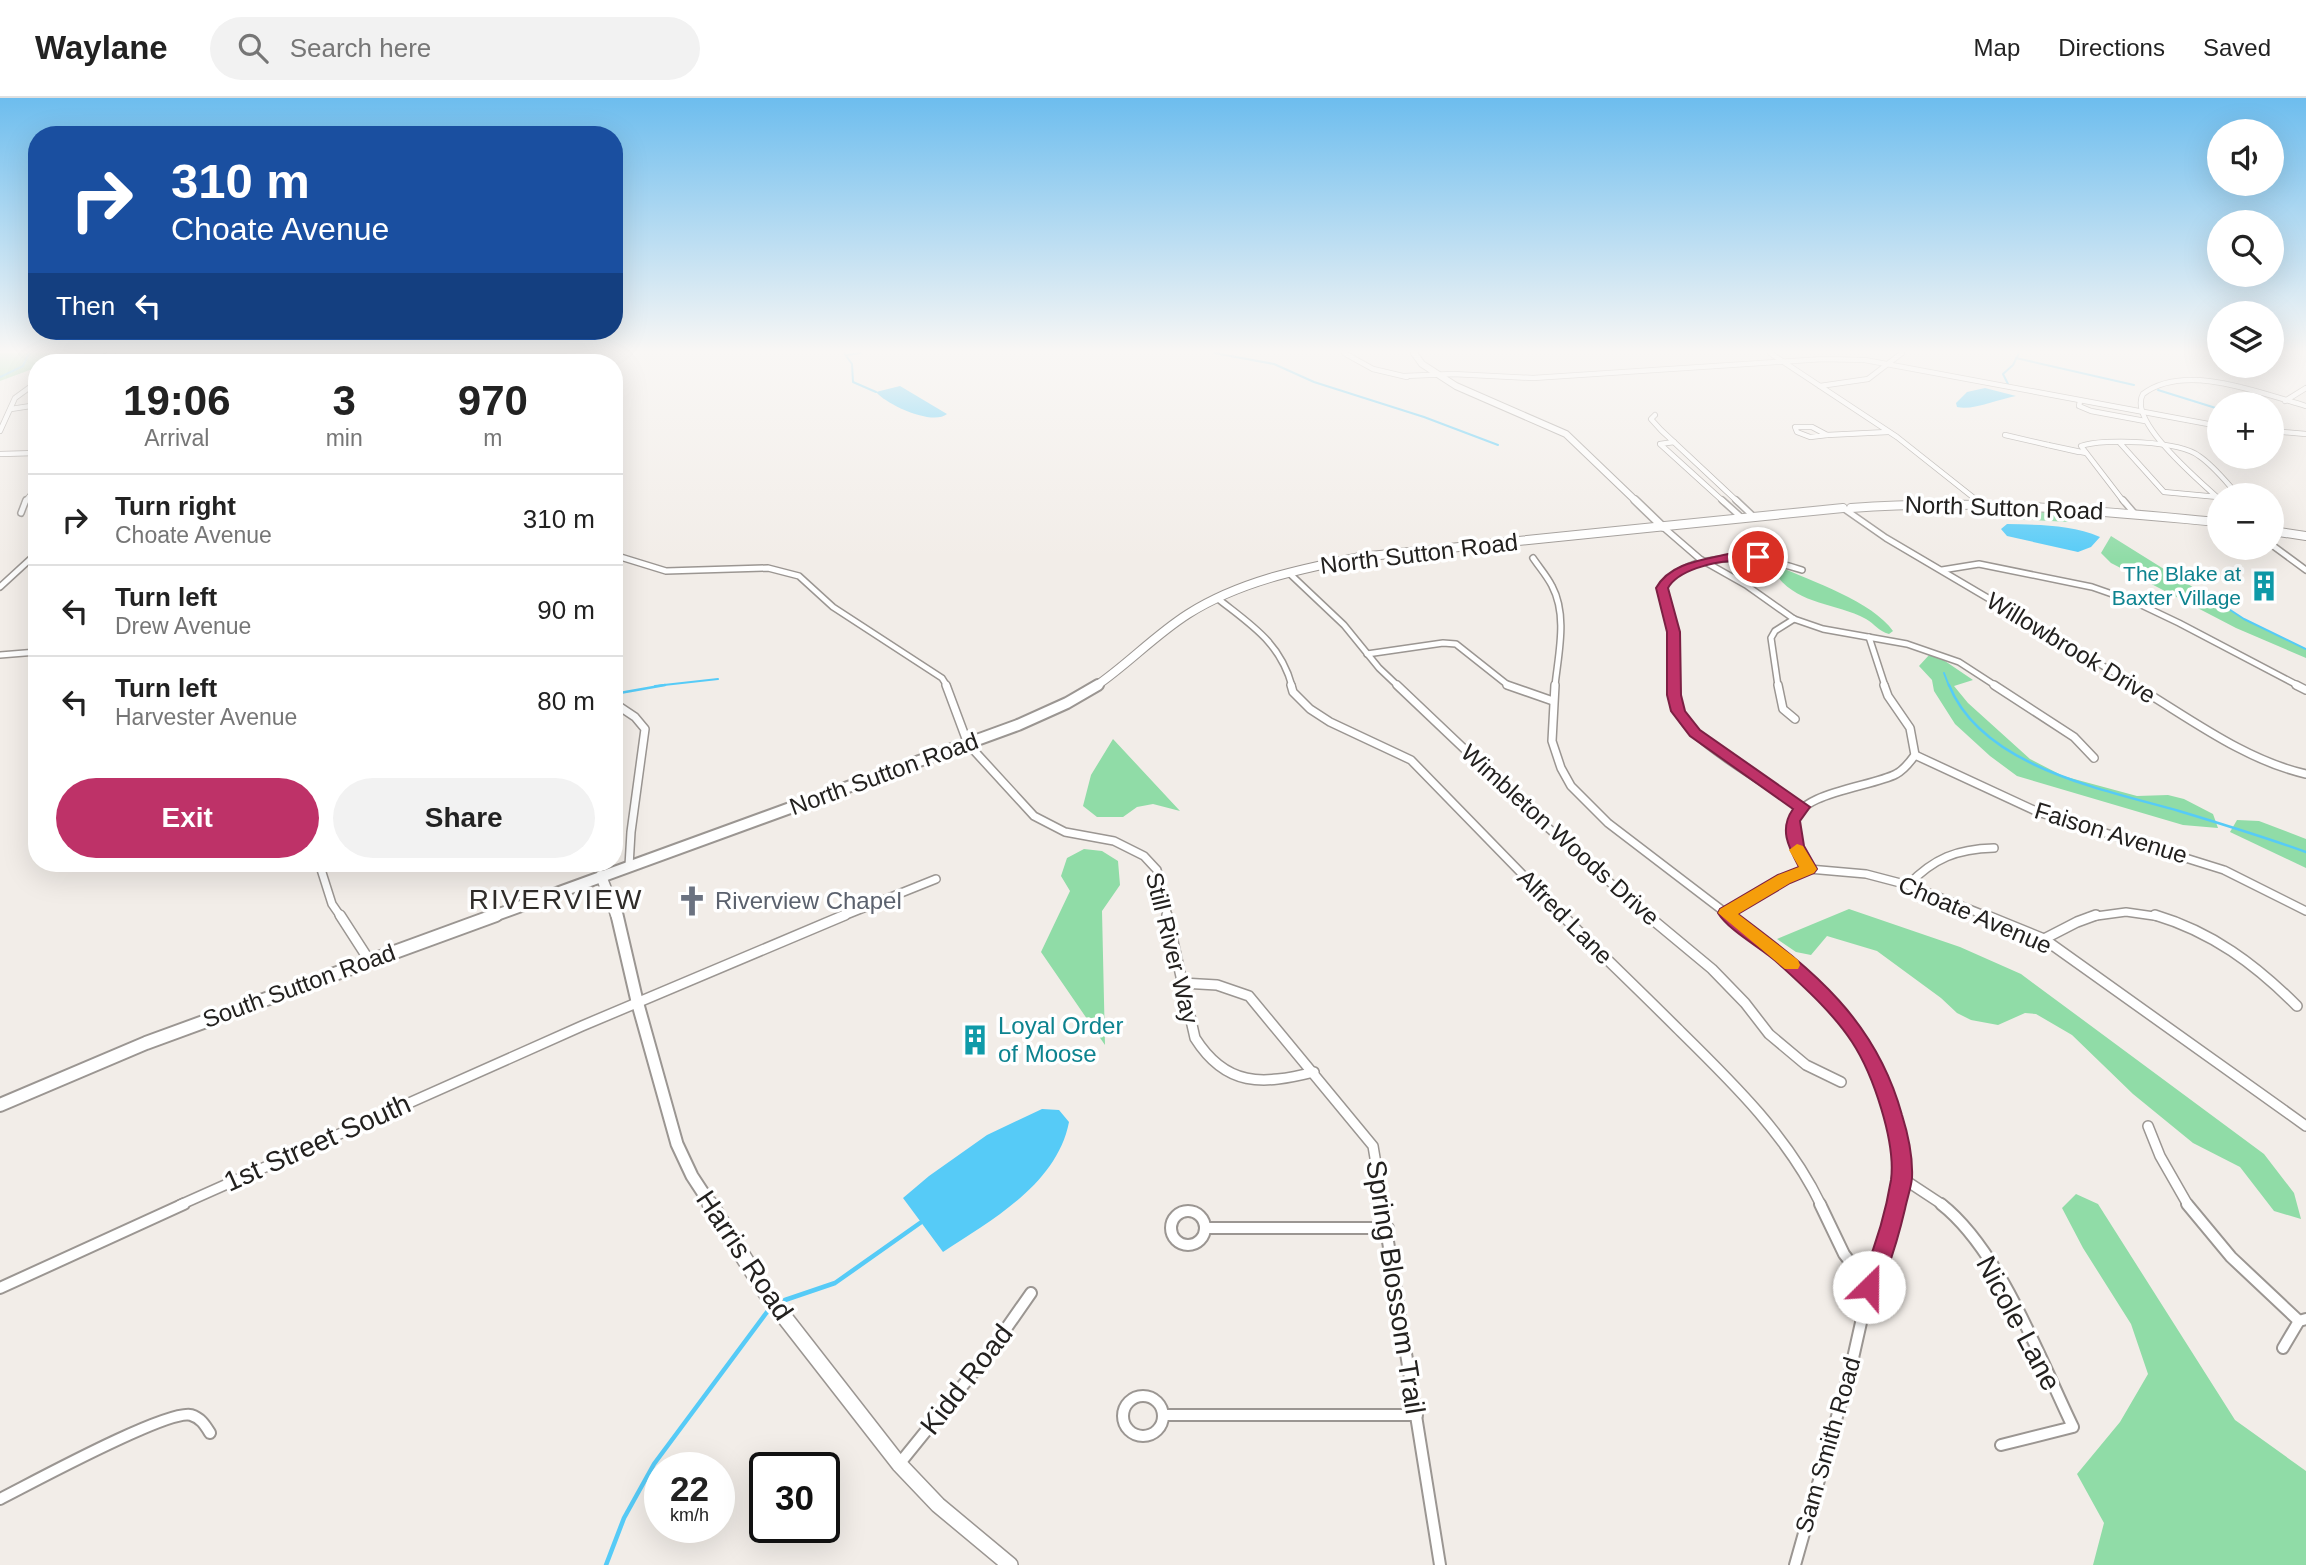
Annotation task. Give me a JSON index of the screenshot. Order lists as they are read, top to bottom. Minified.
{"streets":{"main road":["North Sutton Road","South Sutton Road"],"street":["Willowbrook Drive","Faison Avenue","Wimbleton Woods Drive","Choate Avenue","Alfred Lane","Still River Way","1st Street South","Harris Road","Spring Blossom Trail","Nicole Lane","Kidd Road","Sam Smith Road"]},"crossings":[["North Sutton Road","Willowbrook Drive"],["North Sutton Road","Wimbleton Woods Drive"],["North Sutton Road","Alfred Lane"],["North Sutton Road","Still River Way"],["North Sutton Road","South Sutton Road"],["North Sutton Road","Harris Road"],["Choate Avenue","Sam Smith Road"],["Alfred Lane","Sam Smith Road"],["Still River Way","Spring Blossom Trail"],["South Sutton Road","Harris Road"],["1st Street South","Harris Road"],["Harris Road","Kidd Road"],["Nicole Lane","Sam Smith Road"]],"districts":["RIVERVIEW"],"places":{"building":["The Blake at Baxter Village","Loyal Order of Moose"],"church":["Riverview Chapel"]},"page":{"header":"Waylane","search":"Search here","nav":["Map","Directions","Saved"],"map_buttons":["+","−"],"turn":["310 m","Choate Avenue"],"then":"Then","eta":["19:06","Arrival","3","min","970","m"],"list":[{"name":"Turn right","note":"Choate Avenue","value":"310 m"},{"name":"Turn left","note":"Drew Avenue","value":"90 m"},{"name":"Turn left","note":"Harvester Avenue","value":"80 m"}],"buttons":["Exit","Share"],"speed":"22 km/h","limit":"30"}}
